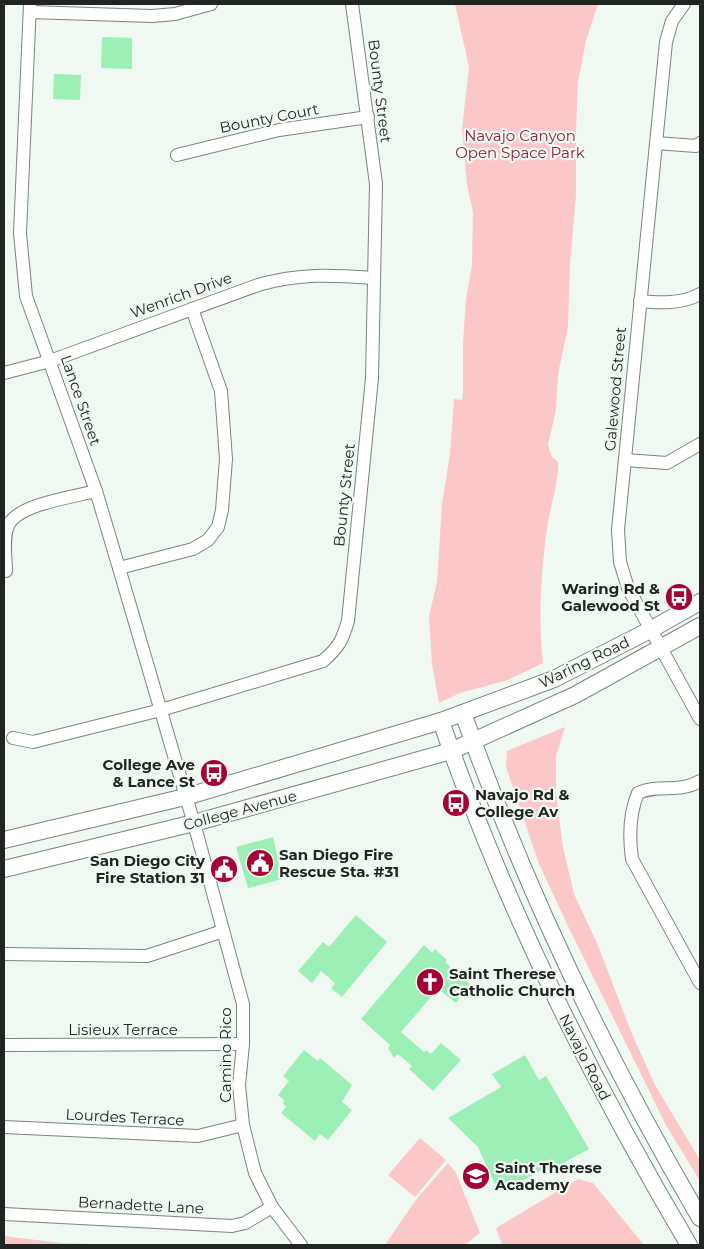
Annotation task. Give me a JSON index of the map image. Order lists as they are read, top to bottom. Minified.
{"streets":{"main road":["Waring Road","College Avenue","Navajo Road"],"street":["Bounty Street","Bounty Court","Wenrich Drive","Galewood Street","Lance Street","Lisieux Terrace","Camino Rico","Lourdes Terrace","Bernadette Lane"]},"crossings":[["Bounty Street","Bounty Court"],["Bounty Street","Wenrich Drive"],["Bounty Street","Lance Street"],["Wenrich Drive","Lance Street"],["Galewood Street","Waring Road"],["Lance Street","College Avenue"],["Lance Street","Camino Rico"],["Waring Road","College Avenue"],["Waring Road","Navajo Road"],["College Avenue","Camino Rico"],["College Avenue","Navajo Road"],["Lisieux Terrace","Camino Rico"],["Camino Rico","Lourdes Terrace"],["Camino Rico","Bernadette Lane"]],"parks":["Navajo Canyon Open Space Park"],"places":{"bus stop":["Waring Rd & Galewood St","College Ave & Lance St","Navajo Rd & College Av"],"public building":["San Diego Fire Rescue Sta. #31","San Diego City Fire Station 31"],"church":["Saint Therese Catholic Church"],"school or university":["Saint Therese Academy"]}}
